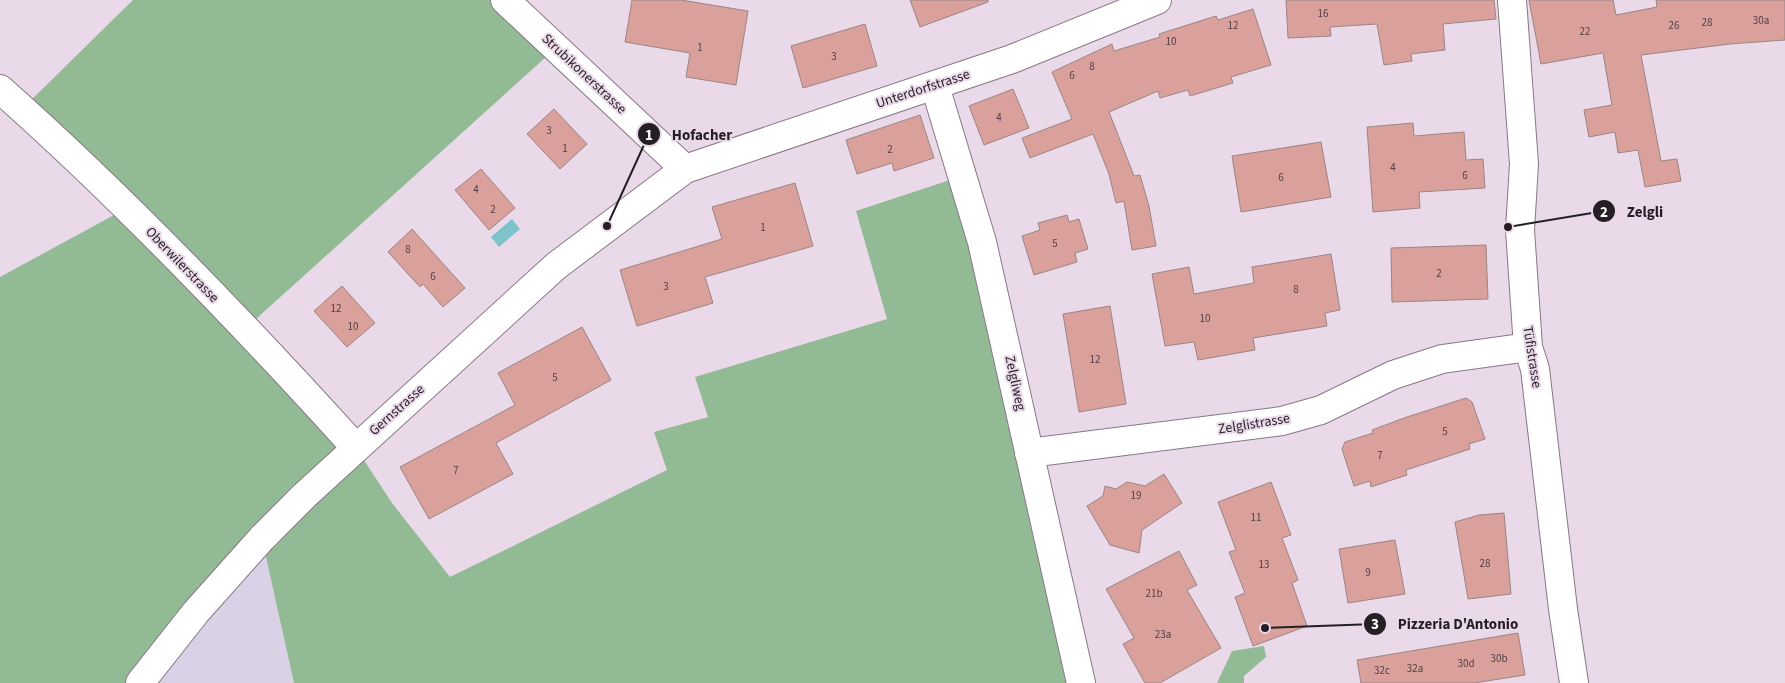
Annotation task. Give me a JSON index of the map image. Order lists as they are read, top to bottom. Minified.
{"streets":{"street":["Strubikonerstrasse","Unterdorfstrasse","Oberwilerstrasse","Tüfistrasse","Zelgliweg","Gernstrasse","Zelglistrasse"]},"crossings":[["Strubikonerstrasse","Unterdorfstrasse"],["Strubikonerstrasse","Gernstrasse"],["Unterdorfstrasse","Zelgliweg"],["Unterdorfstrasse","Gernstrasse"],["Oberwilerstrasse","Gernstrasse"],["Tüfistrasse","Zelglistrasse"],["Zelgliweg","Zelglistrasse"]],"places":["Hofacher","Zelgli","Pizzeria D'Antonio"],"house_numbers":["16","30a","28","12","26","22","10","1","3","8","6","4","3","1","2","4","6","6","4","2","1","5","8","2","6","3","8","12","10","10","12","5","5","7","7","19","11","28","13","9","21b","23a","30b","30d","32a","32c"]}
